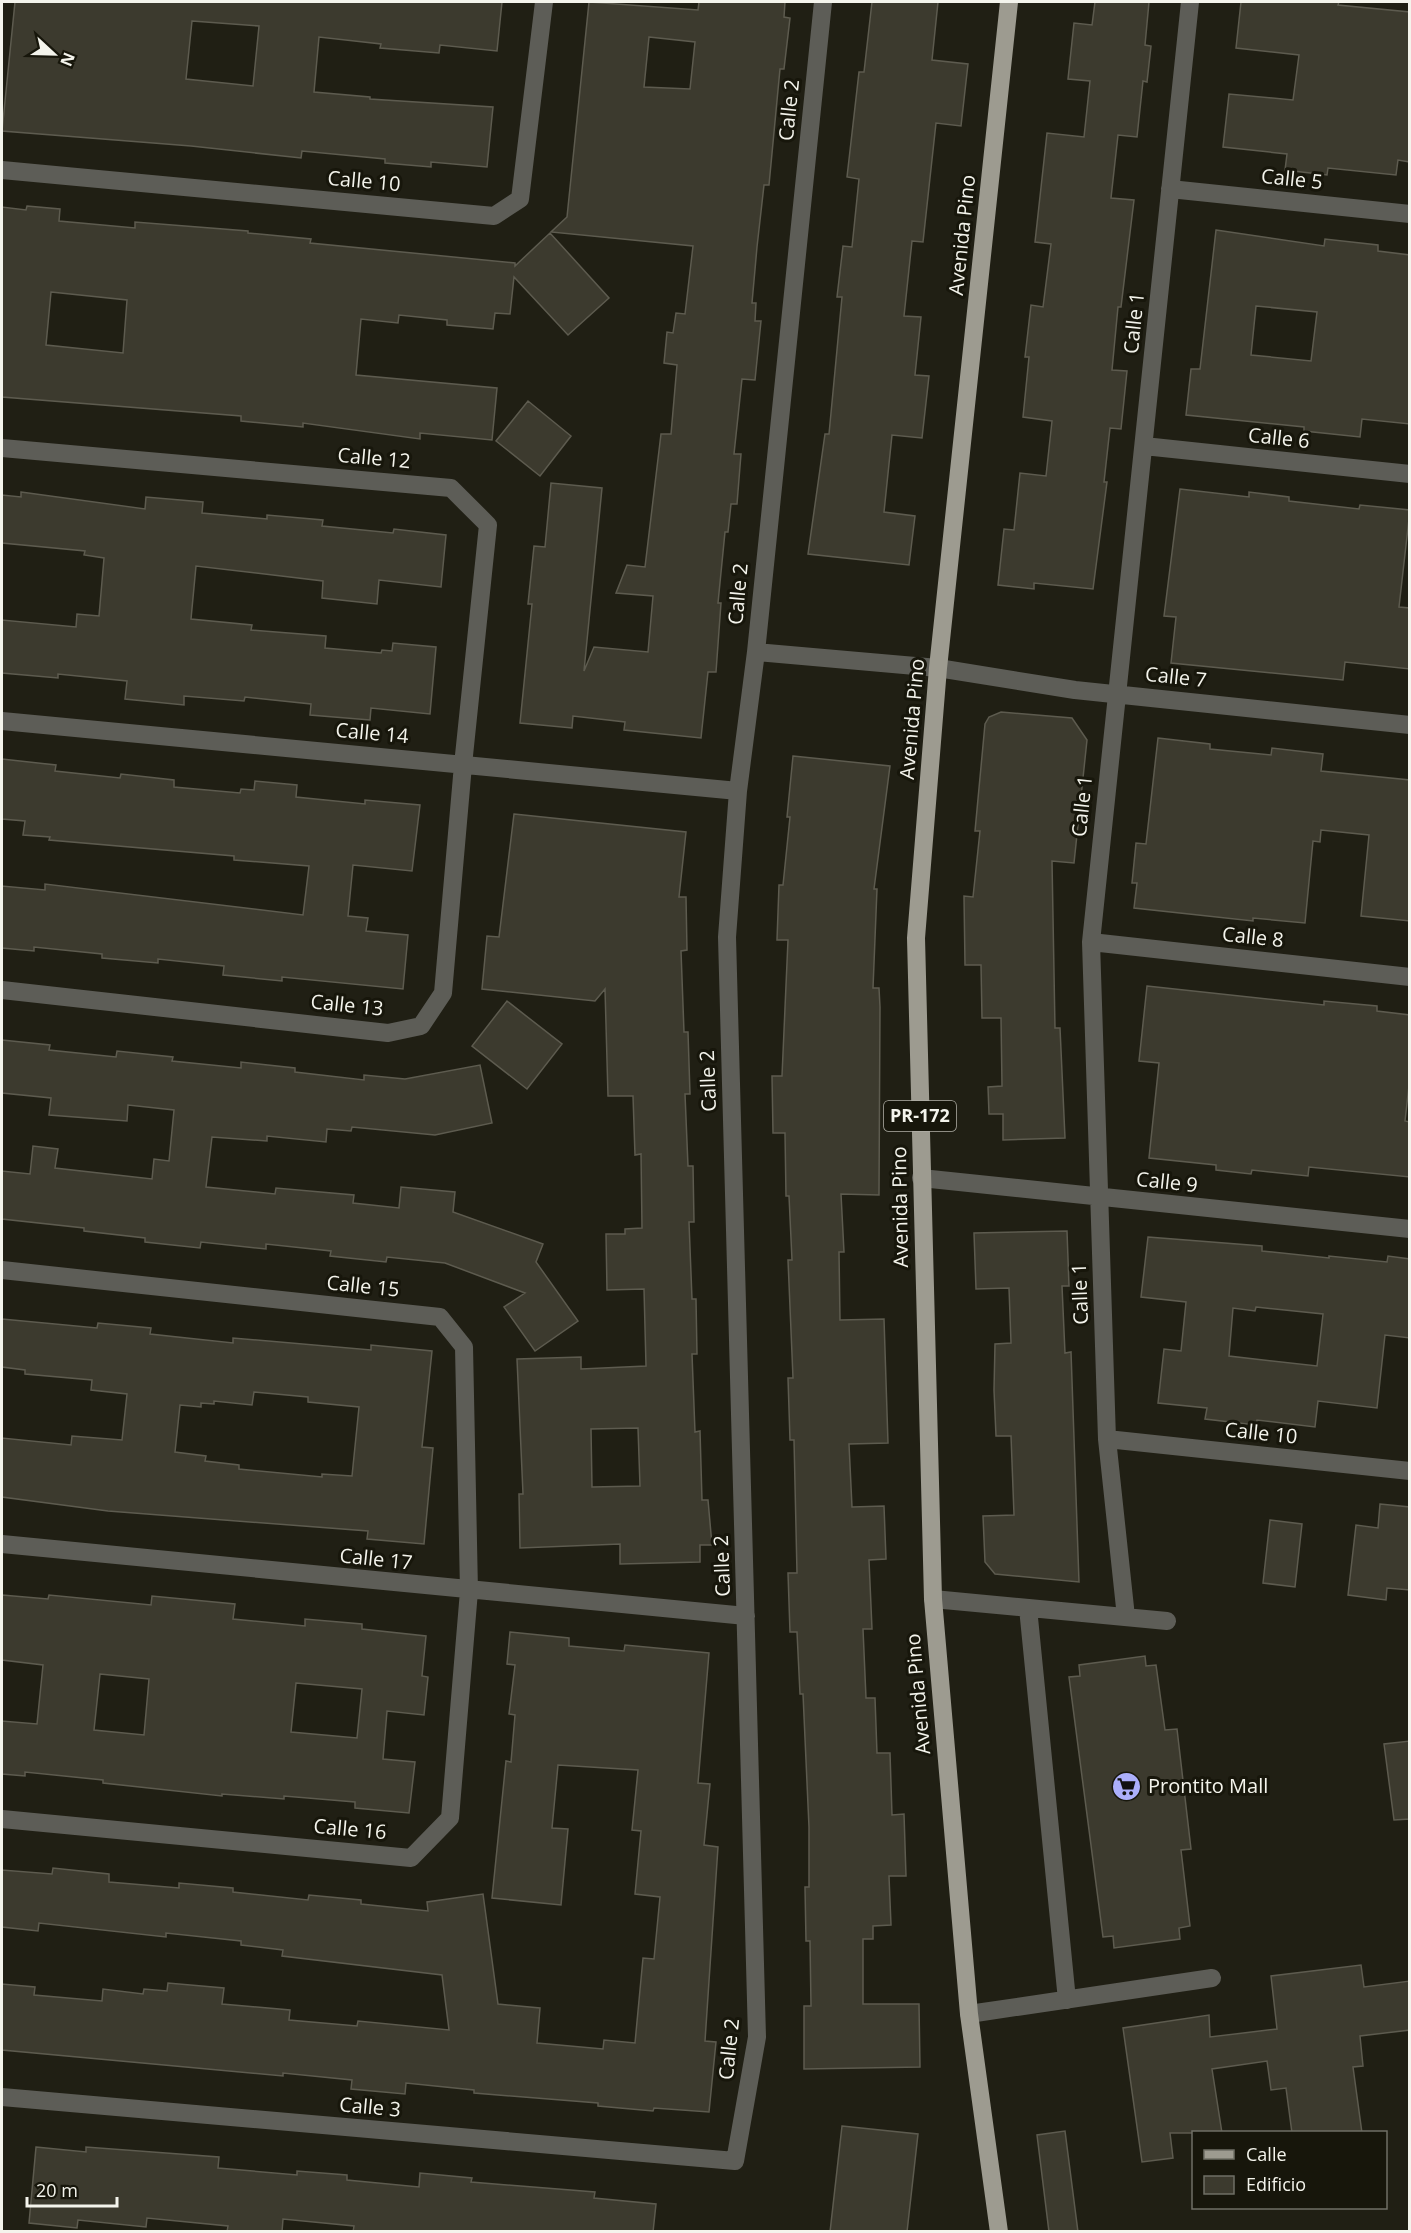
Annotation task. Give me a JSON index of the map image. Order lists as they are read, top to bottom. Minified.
{"streets":{"main road":["Avenida Pino","PR-172"],"street":["Calle 2","Calle 5","Calle 10","Calle 1","Calle 6","Calle 12","Calle 7","Calle 14","Calle 8","Calle 13","Calle 9","Calle 15","Calle 17","Calle 16","Calle 3"]},"crossings":[["Calle 2","Calle 7"],["Calle 2","Calle 14"],["Calle 2","Calle 17"],["Calle 2","Calle 3"],["Calle 5","Calle 1"],["Calle 10","Calle 1"],["Avenida Pino","Calle 7"],["Avenida Pino","Calle 9"],["Calle 1","Calle 6"],["Calle 1","Calle 7"],["Calle 1","Calle 8"],["Calle 1","Calle 9"],["Calle 12","Calle 14"],["Calle 12","Calle 13"],["Calle 14","Calle 13"],["Calle 15","Calle 17"],["Calle 15","Calle 16"],["Calle 17","Calle 16"]],"places":{"supermarket":["Prontito Mall"]},"legend":["Calle","Edificio"],"scale_bar":"20 m","north":"right"}
